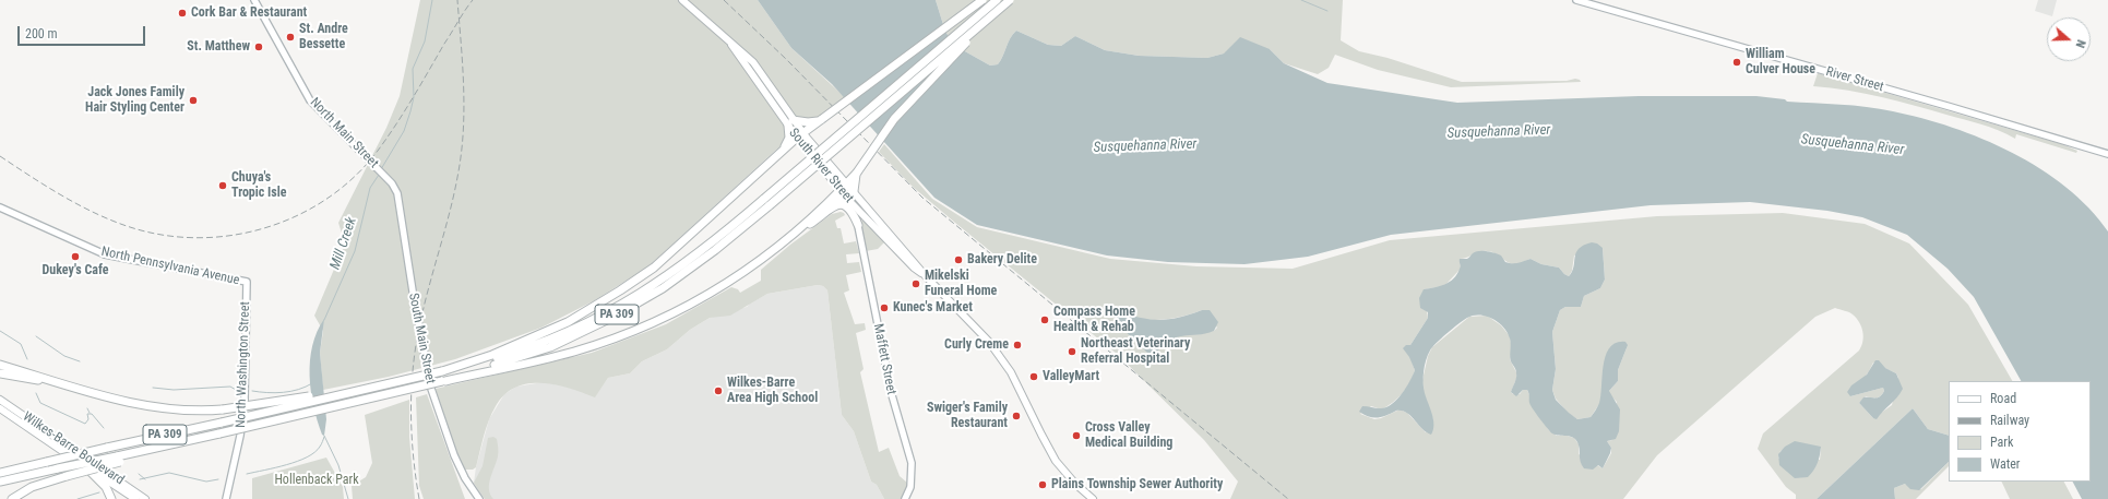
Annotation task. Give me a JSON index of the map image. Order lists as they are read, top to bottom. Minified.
{"streets":{"highway":["PA 309"],"main road":["South River Street","Wilkes-Barre Boulevard"],"street":["River Street","North Main Street","North Pennsylvania Avenue","South Main Street","Maffett Street","North Washington Street"]},"crossings":[["North Main Street","South Main Street"],["South River Street","Maffett Street"],["North Pennsylvania Avenue","North Washington Street"]],"water":["Susquehanna River","Mill Creek"],"parks":["Hollenback Park"],"places":["Cork Bar & Restaurant","St. Andre Bessette","St. Matthew","William Culver House","Jack Jones Family Hair Styling Center","Chuya's Tropic Isle","Dukey's Cafe","Bakery Delite","Mikelski Funeral Home","Kunec's Market","Compass Home Health & Rehab","Curly Creme","Northeast Veterinary Referral Hospital","ValleyMart","Wilkes-Barre Area High School","Swiger's Family Restaurant","Cross Valley Medical Building","Plains Township Sewer Authority"],"legend":["Road","Railway","Park","Water"],"scale_bar":"200 m","north":"right"}
